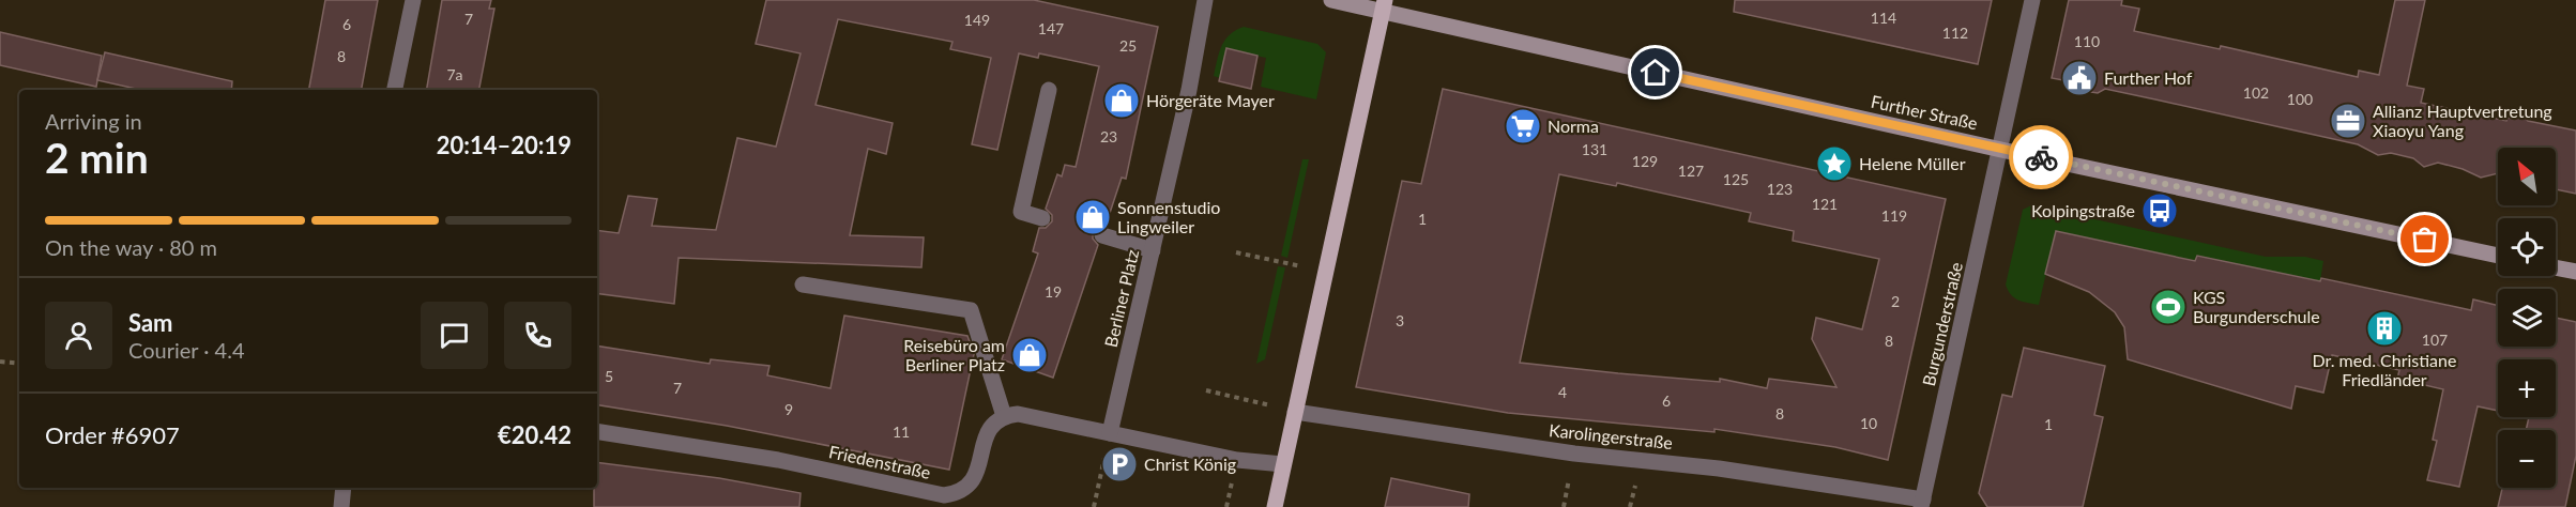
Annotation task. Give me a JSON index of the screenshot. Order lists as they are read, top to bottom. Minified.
{"streets":{"main road":["Further Straße"],"street":["Berliner Platz","Burgunderstraße","Karolingerstraße","Friedenstraße"]},"crossings":[["Further Straße","Burgunderstraße"],["Burgunderstraße","Karolingerstraße"]],"places":{"public building":["Further Hof"],"shop":["Hörgeräte Mayer","Sonnenstudio Lingweiler","Reisebüro am Berliner Platz"],"office":["Allianz Hauptvertretung Xiaoyu Yang"],"supermarket":["Norma"],"place":["Helene Müller"],"bus stop":["Kolpingstraße"],"sports":["KGS Burgunderschule"],"building":["Dr. med. Christiane Friedländer"],"parking":["Christ König"]},"house_numbers":["114","7","149","6","147","112","110","25","8","7a","102","100","23","131","129","127","125","123","121","119","1","19","2","3","107","8","5","7","4","6","9","8","10","1","11"],"north":"top left","page":{"heading":["2 min","Arriving in","20:14–20:19"],"panel":["Sam","Courier · 4.4","Order #6907","€20.42"],"map_buttons":["+","−"],"bar":"On the way · 80 m"}}
